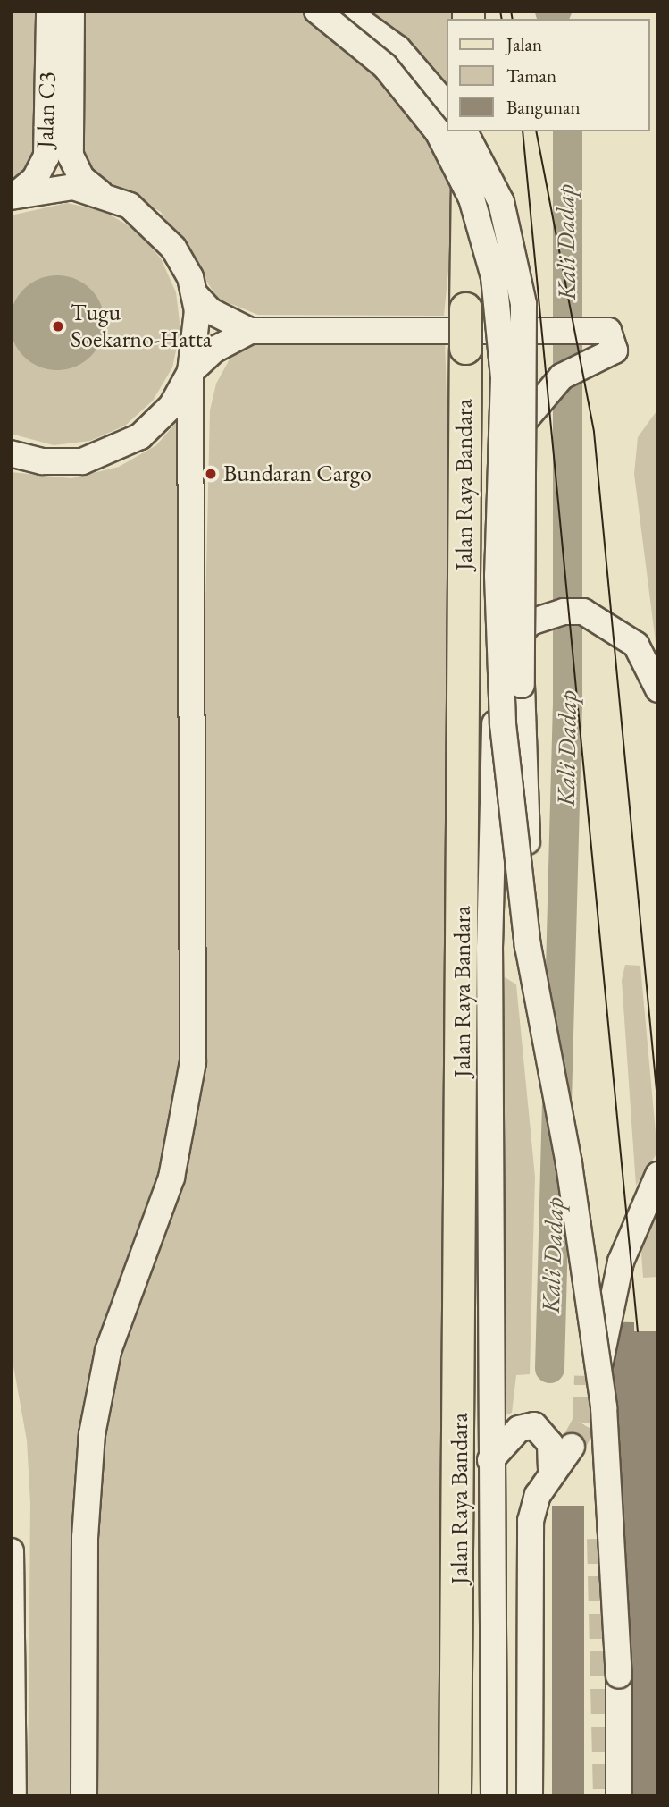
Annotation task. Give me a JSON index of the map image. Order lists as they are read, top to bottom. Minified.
{"streets":{"main road":["Jalan Raya Bandara"],"street":["Jalan C3"]},"water":["Kali Dadap"],"places":["Tugu Soekarno-Hatta","Bundaran Cargo"],"legend":["Jalan","Taman","Bangunan"]}
